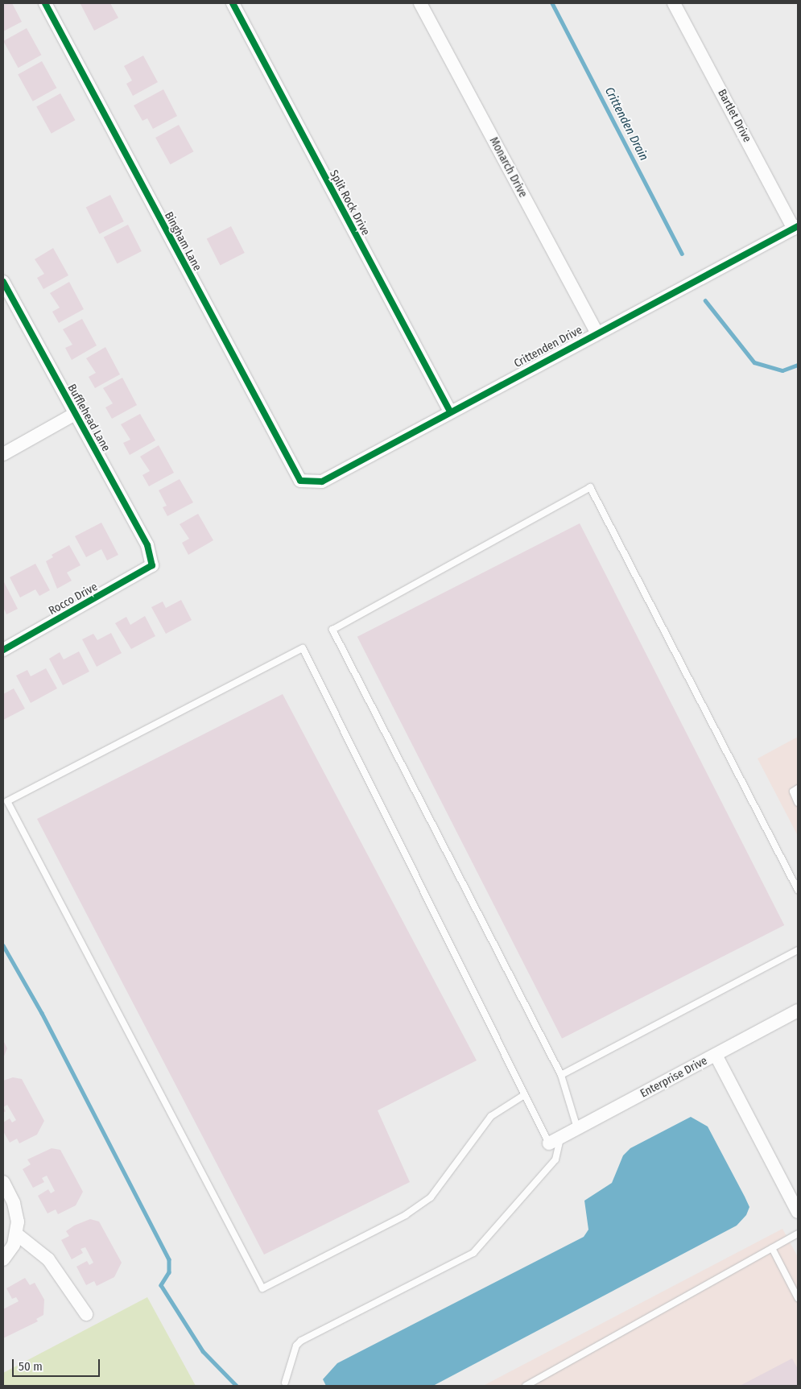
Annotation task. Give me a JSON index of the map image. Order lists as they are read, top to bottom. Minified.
{"streets":{"street":["Bartlet Drive","Monarch Drive","Split Rock Drive","Bingham Lane","Crittenden Drive","Bufflehead Lane","Rocco Drive","Enterprise Drive"]},"crossings":[["Bartlet Drive","Crittenden Drive"],["Monarch Drive","Crittenden Drive"],["Split Rock Drive","Crittenden Drive"],["Bingham Lane","Crittenden Drive"],["Bufflehead Lane","Rocco Drive"]],"water":["Crittenden Drain"],"scale_bar":"50 m"}
